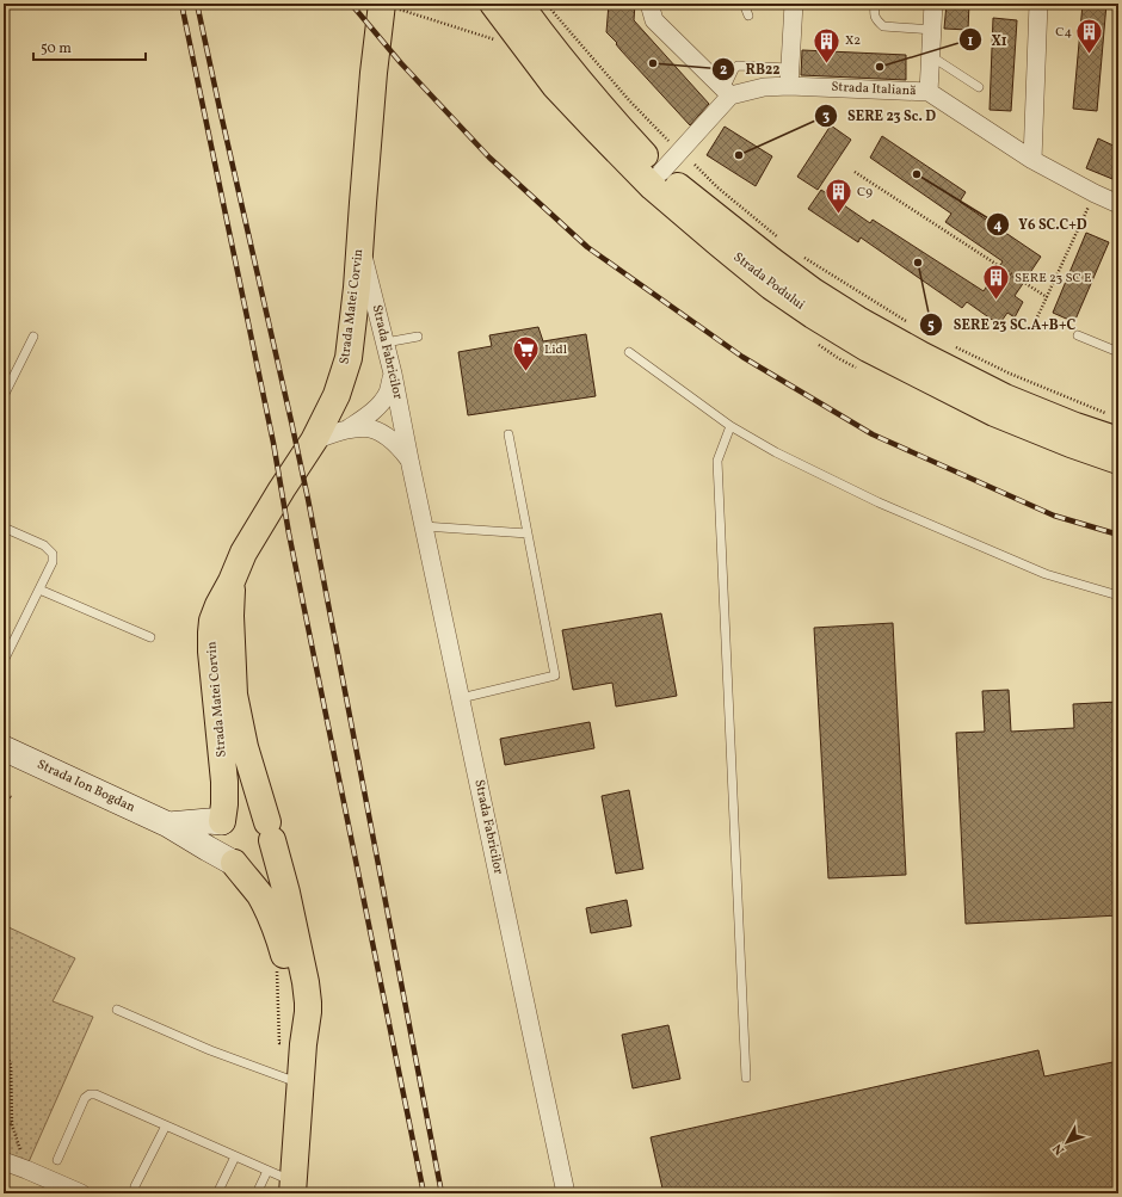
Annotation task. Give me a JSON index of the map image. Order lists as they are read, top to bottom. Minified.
{"streets":{"main road":["Strada Podului","Strada Matei Corvin","Strada Ion Bogdan"],"street":["Strada Italiană","Strada Fabricilor"]},"crossings":[["Strada Matei Corvin","Strada Fabricilor"],["Strada Matei Corvin","Strada Ion Bogdan"]],"places":{"building":["C4","X2","C9","SERE 23 SC E"],"other":["RB22","X1","SERE 23 Sc. D","Y6 SC.C+D","SERE 23 SC.A+B+C"],"supermarket":["Lidl"]},"scale_bar":"50 m","north":"bottom left"}
